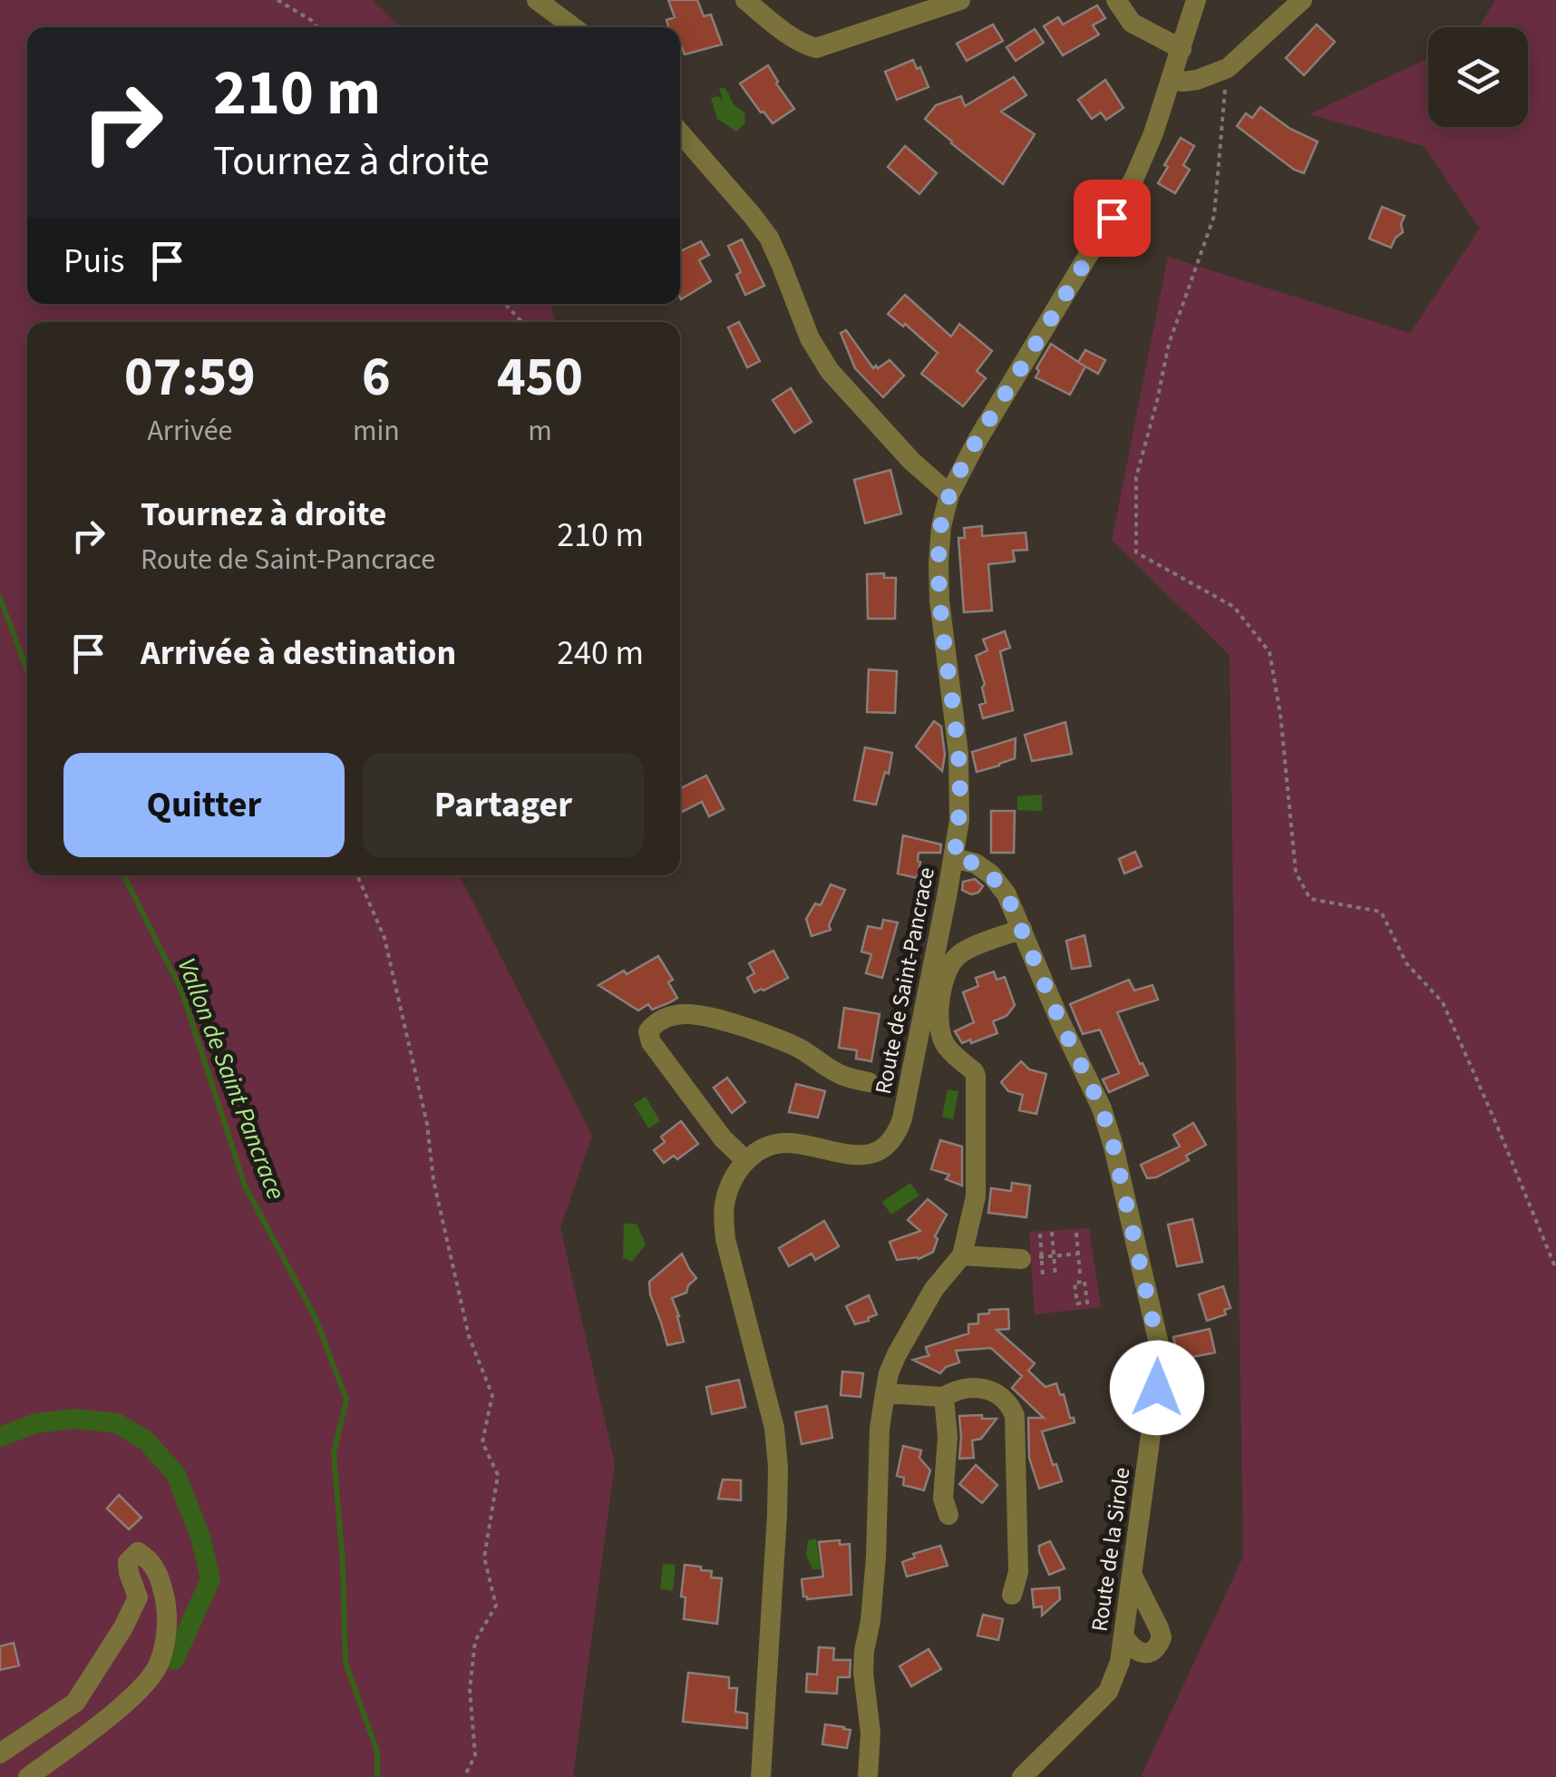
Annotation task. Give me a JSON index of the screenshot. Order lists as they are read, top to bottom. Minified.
{"streets":{"street":["Route de Saint-Pancrace","Route de la Sirole"]},"crossings":[["Route de Saint-Pancrace","Route de la Sirole"]],"water":["Vallon de Saint Pancrace"],"page":{"turn":["210 m","Tournez à droite"],"then":"Puis","eta":["07:59","Arrivée","6","min","450","m"],"list":[{"name":"Tournez à droite","note":"Route de Saint-Pancrace","value":"210 m"},{"name":"Arrivée à destination","value":"240 m"}],"buttons":["Quitter","Partager"]}}
